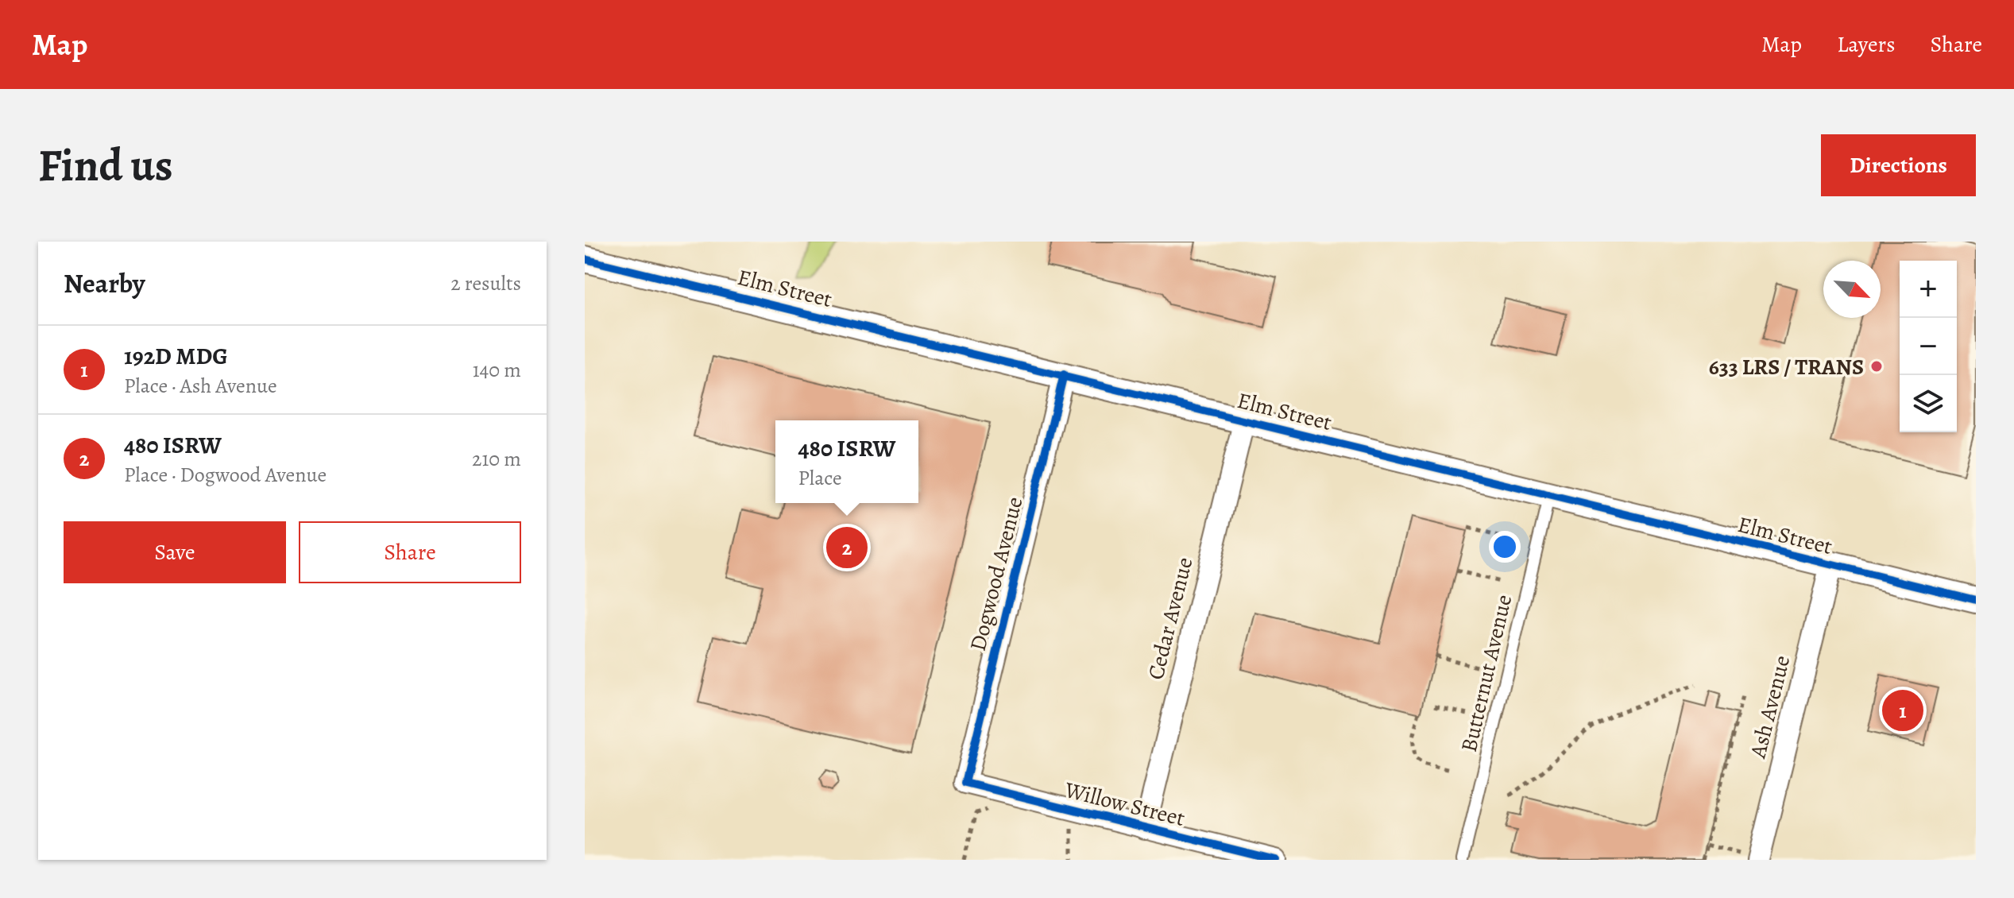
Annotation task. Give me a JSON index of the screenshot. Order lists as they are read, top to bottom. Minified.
{"streets":{"street":["Elm Street","Dogwood Avenue","Cedar Avenue","Ash Avenue","Willow Street"],"lane":["Butternut Avenue"]},"crossings":[["Elm Street","Dogwood Avenue"],["Elm Street","Cedar Avenue"],["Elm Street","Butternut Avenue"],["Elm Street","Ash Avenue"],["Dogwood Avenue","Willow Street"],["Cedar Avenue","Willow Street"]],"places":["633 LRS / TRANS"],"north":"bottom right","page":{"header":"Map","nav":["Map","Layers","Share"],"buttons":["Directions",["Save","Share"]],"title":"Find us","heading":["Nearby","2 results"],"map_buttons":["+","−"],"list":[{"mark":"1","name":"192D MDG","note":"Place · Ash Avenue","value":"140 m"},{"mark":"2","name":"480 ISRW","note":"Place · Dogwood Avenue","value":"210 m"}],"popup":["480 ISRW","Place"],"pins":["2","1"]}}
